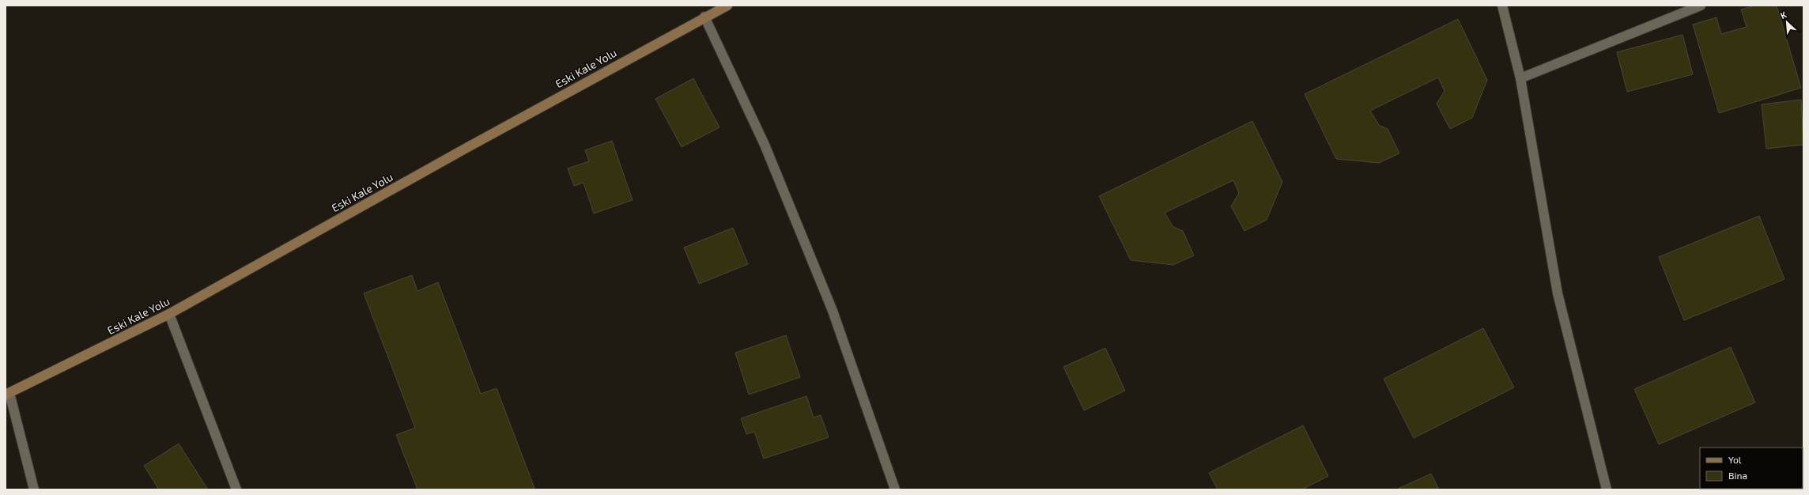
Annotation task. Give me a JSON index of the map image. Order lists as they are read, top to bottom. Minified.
{"streets":{"street":["Eski Kale Yolu"]},"legend":["Yol","Bina"],"north":"top left"}
